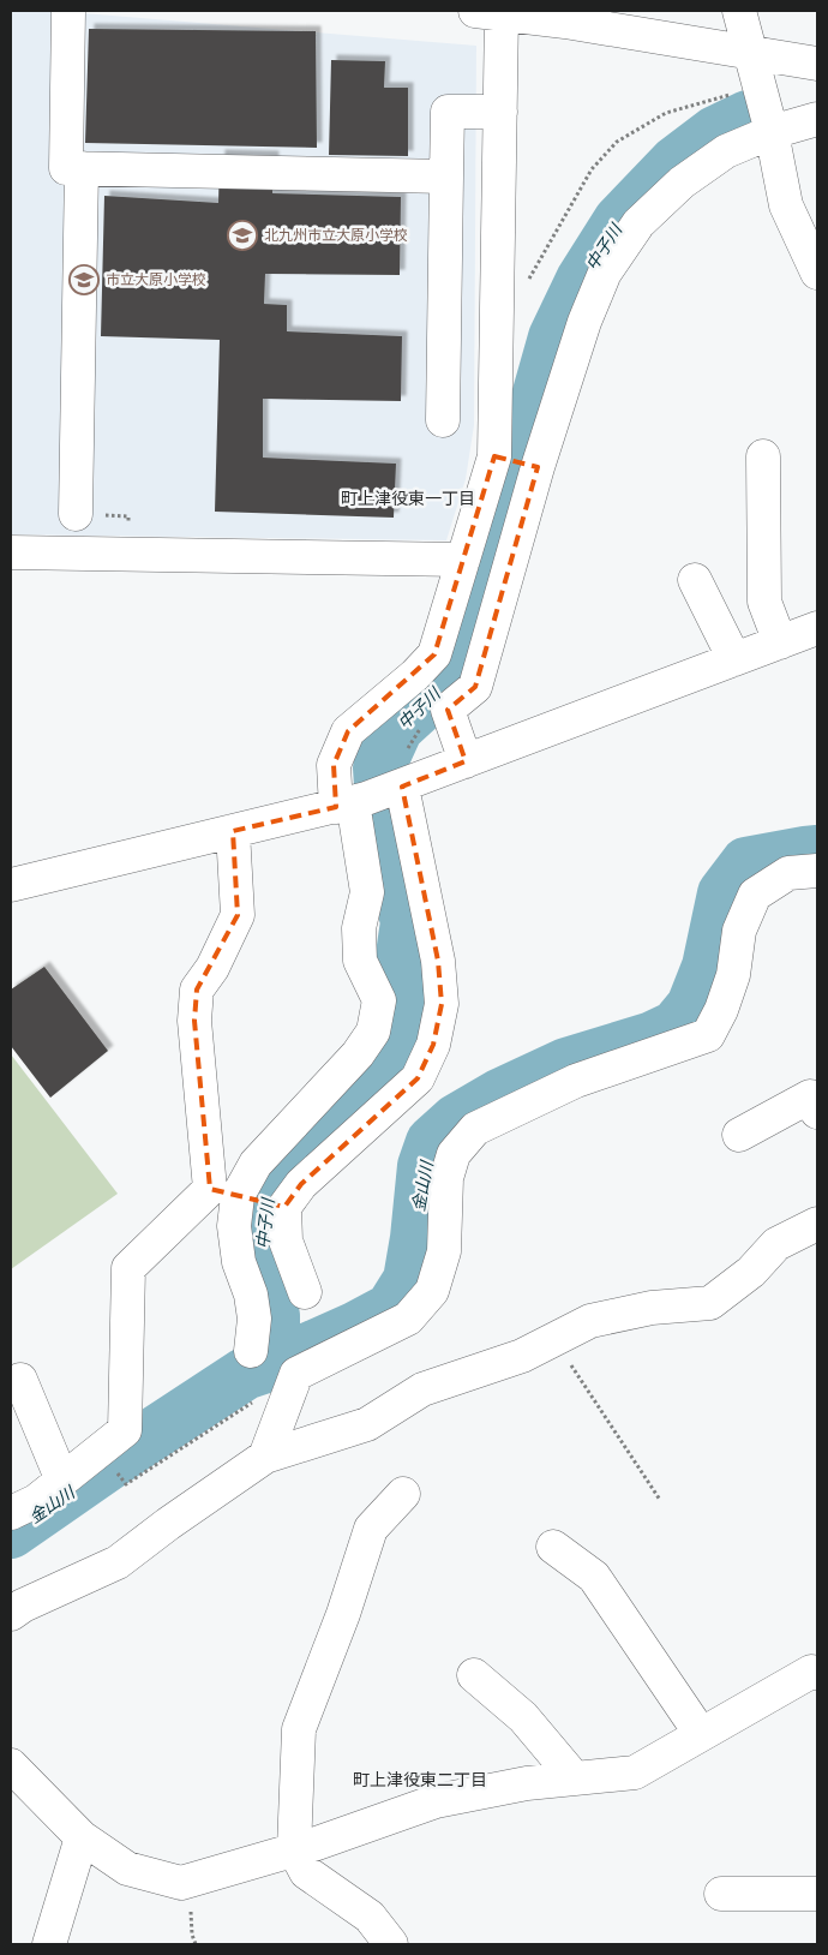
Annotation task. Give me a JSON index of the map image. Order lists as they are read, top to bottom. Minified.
{"districts":["町上津役東一丁目","町上津役東二丁目"],"water":["中子川","金山川"],"places":{"school or university":["北九州市立大原小学校","市立大原小学校"]}}
